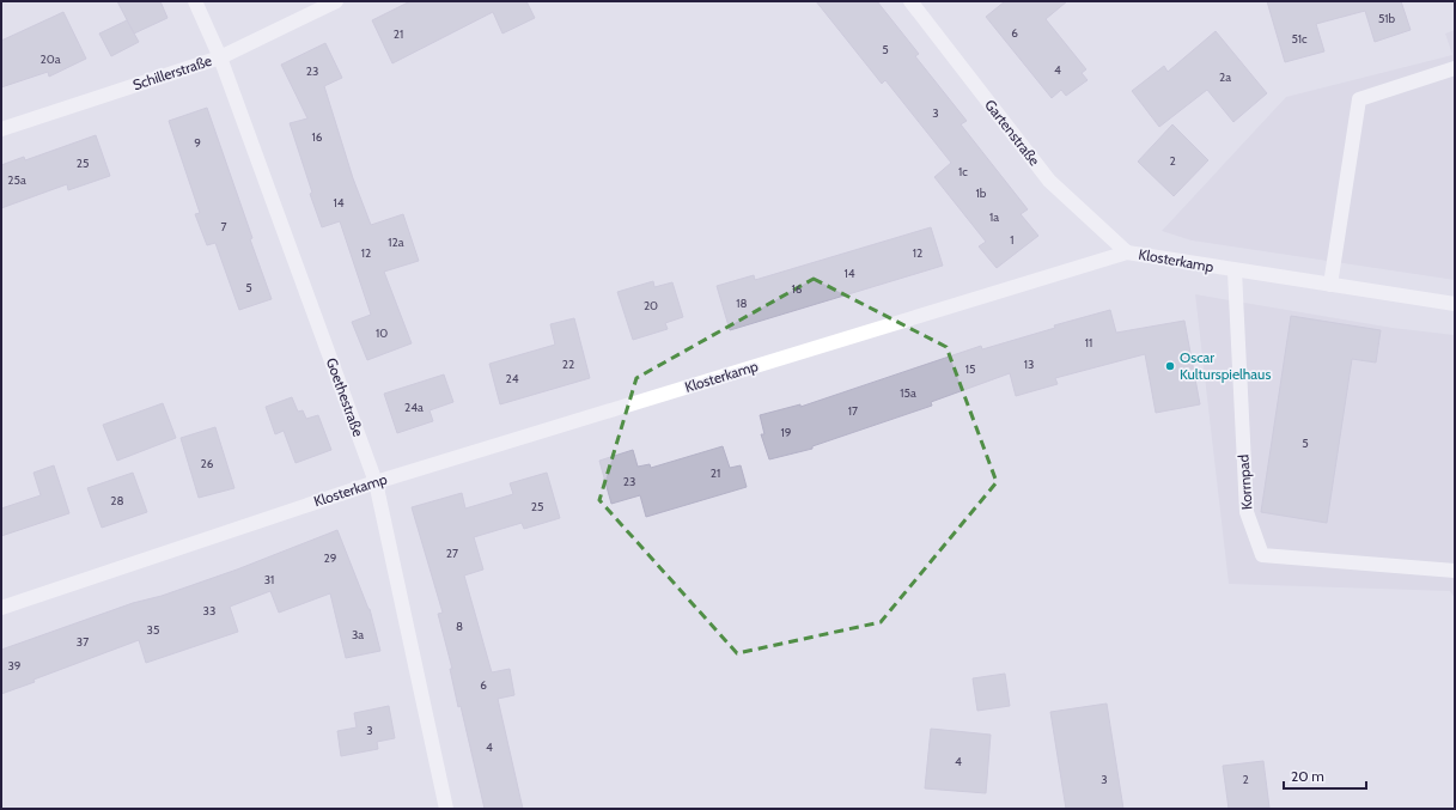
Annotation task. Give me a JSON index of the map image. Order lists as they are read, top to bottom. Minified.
{"streets":{"street":["Schillerstraße","Gartenstraße","Klosterkamp","Goethestraße","Korrnpad"]},"crossings":[["Schillerstraße","Goethestraße"],["Gartenstraße","Klosterkamp"],["Klosterkamp","Goethestraße"],["Klosterkamp","Korrnpad"]],"places":["Oscar Kulturspielhaus"],"house_numbers":["51b","6","21","51c","5","20a","4","23","2a","3","16","9","2","25","1c","25a","1b","14","1a","7","1","12a","12","12","14","5","16","18","20","10","11","22","13","15","24","15a","24a","17","19","5","26","21","23","28","25","27","29","31","33","8","35","3a","37","39","6","3","4","4","3","2"],"scale_bar":"20 m"}
